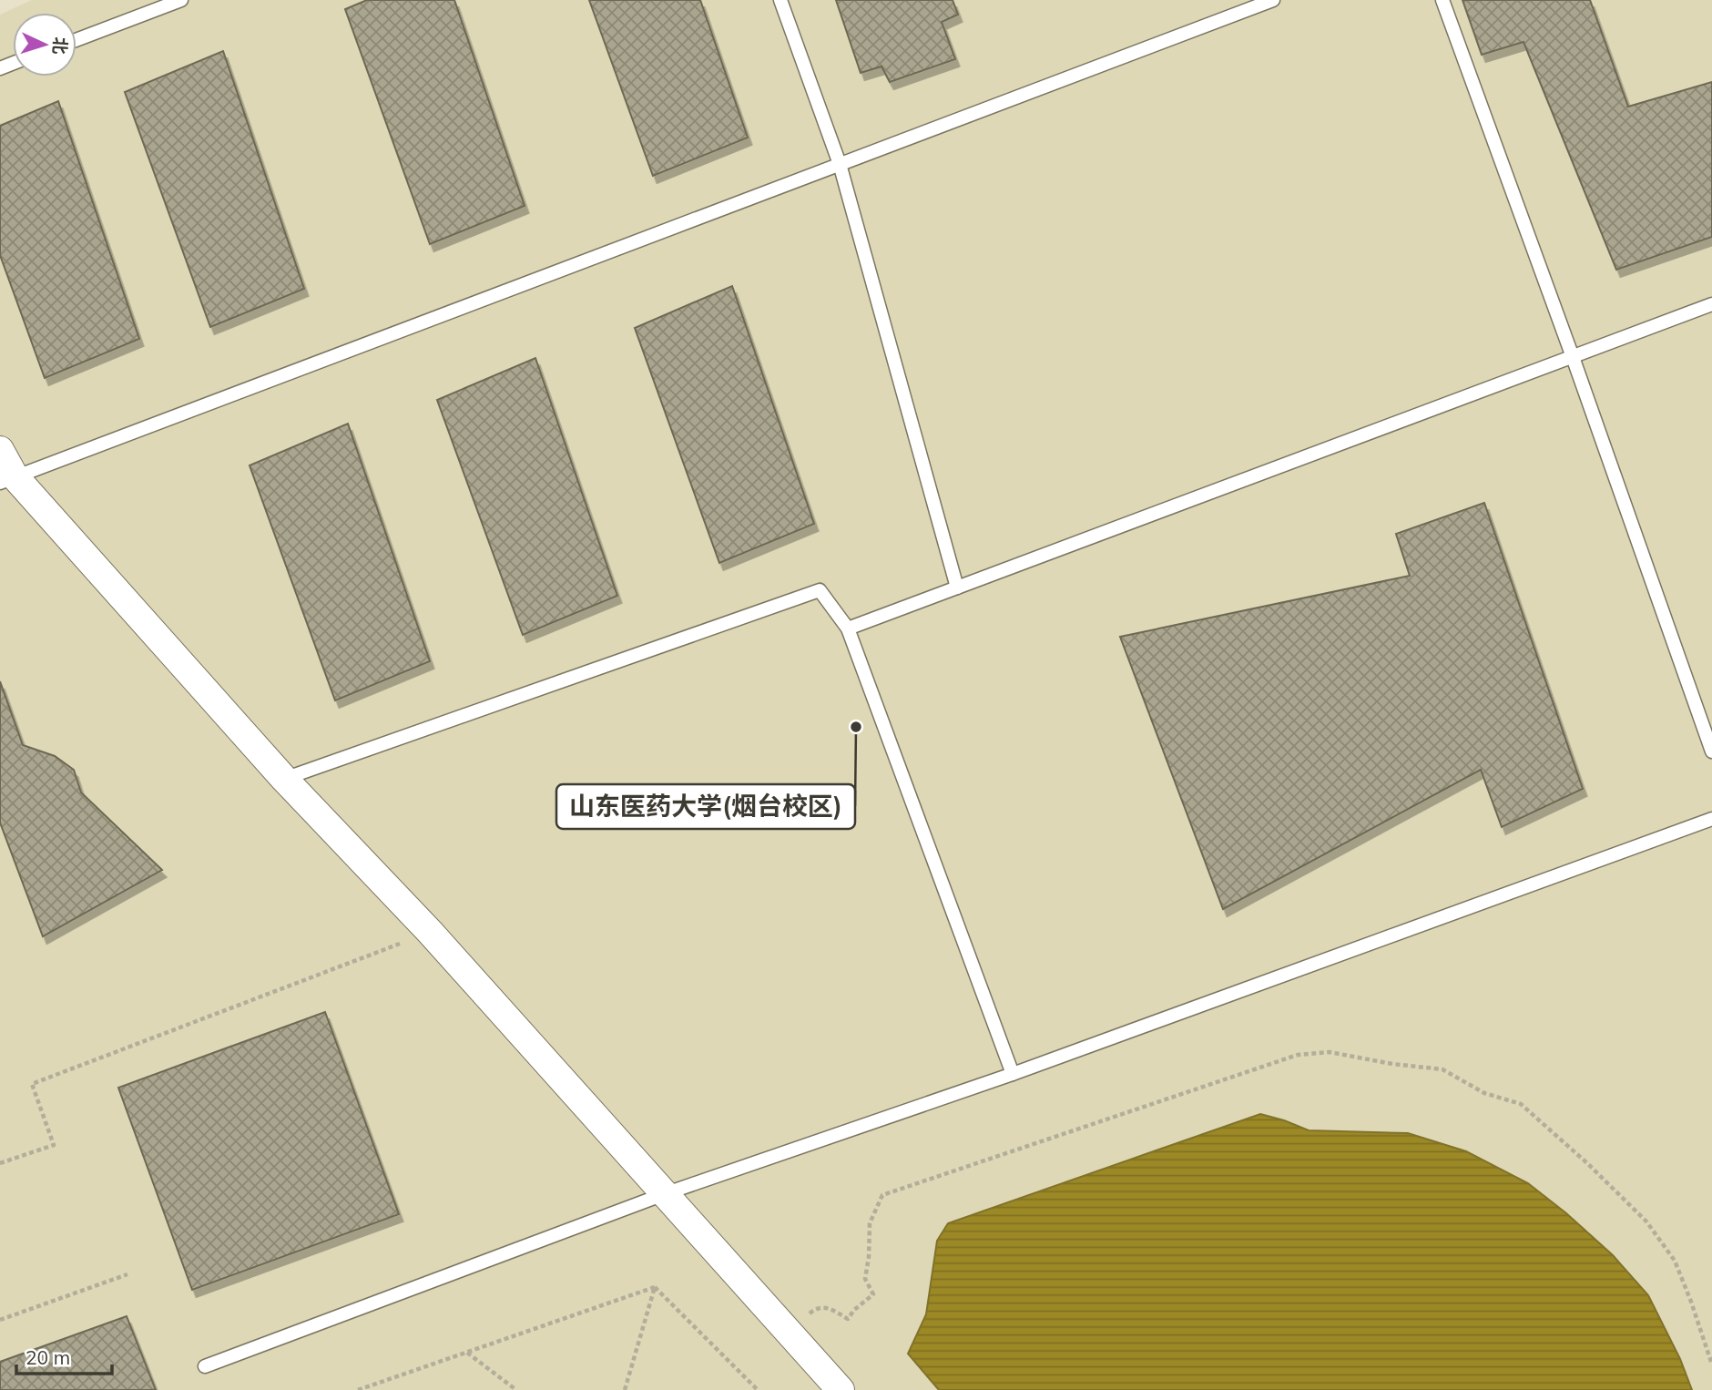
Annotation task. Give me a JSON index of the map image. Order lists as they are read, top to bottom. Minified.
{"places":["山东医药大学(烟台校区)"],"scale_bar":"20 m","north":"right"}
